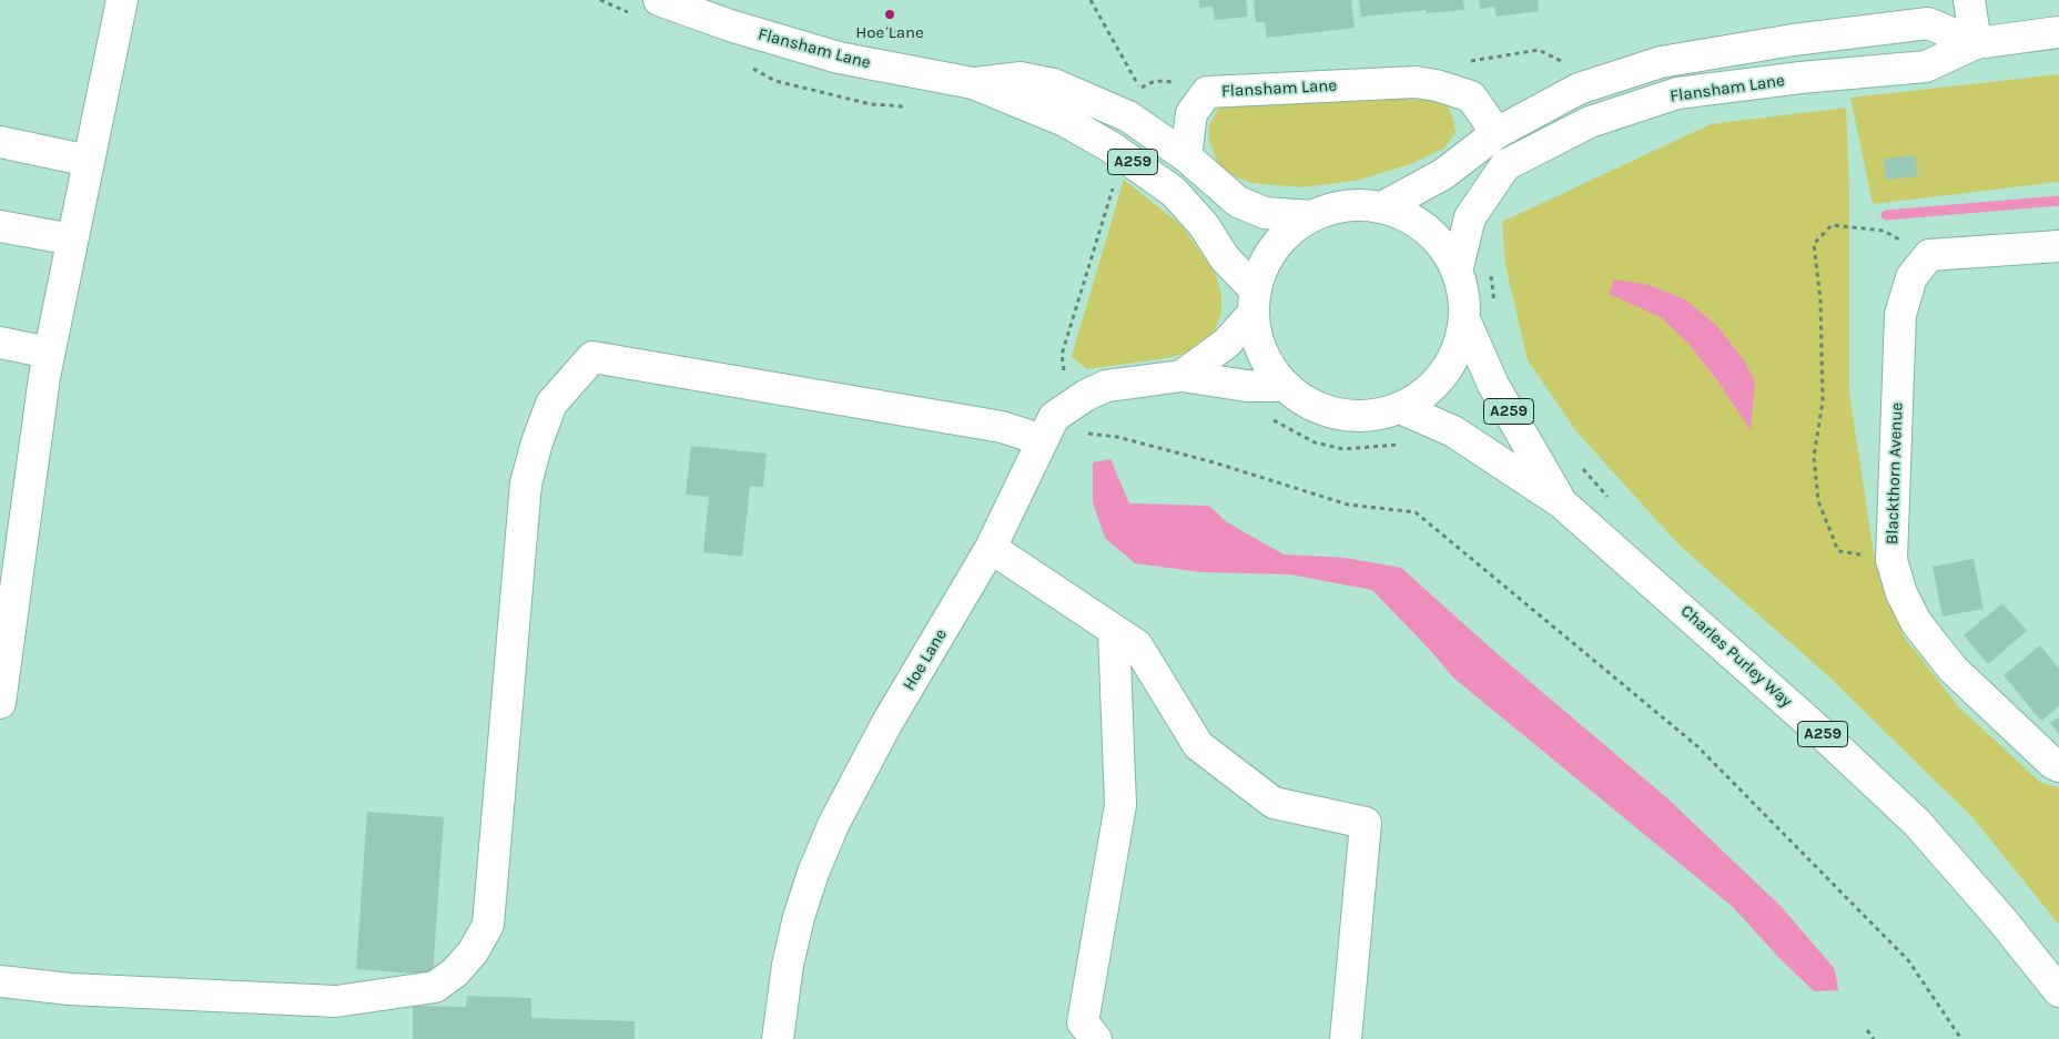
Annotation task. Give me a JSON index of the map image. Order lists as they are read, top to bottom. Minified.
{"streets":{"main road":["Flansham Lane","A259","Blackthorn Avenue","Charles Purley Way","Hoe Lane"]},"crossings":[["Flansham Lane","Hoe Lane"]],"places":["Hoe Lane"]}
